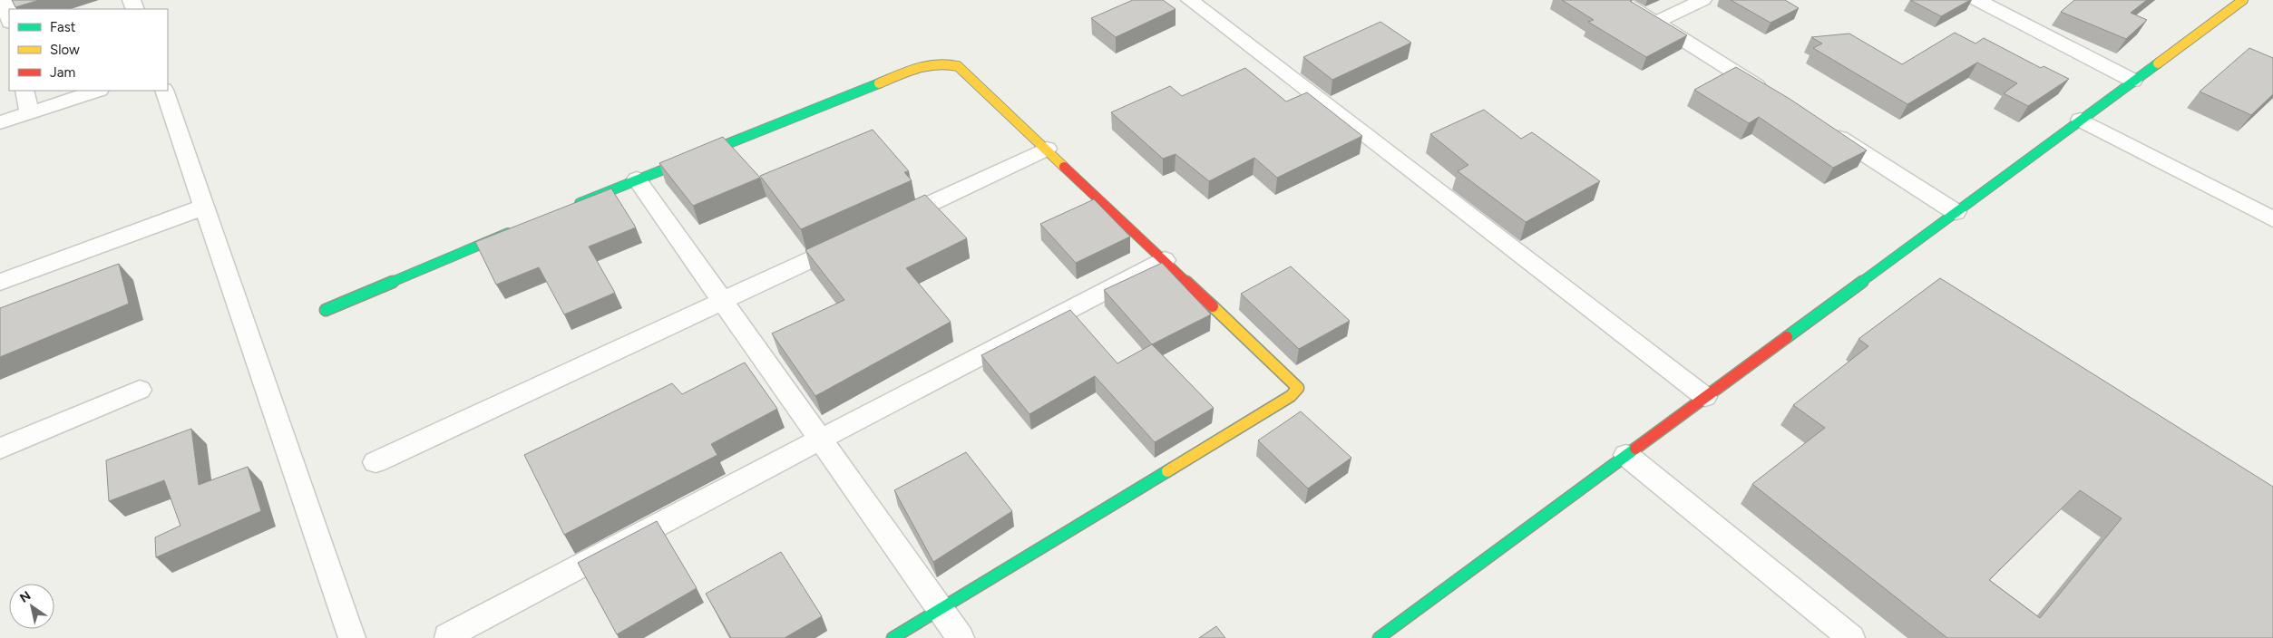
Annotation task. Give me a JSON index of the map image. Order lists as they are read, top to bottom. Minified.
{"legend":["Fast","Slow","Jam"],"north":"top left"}
